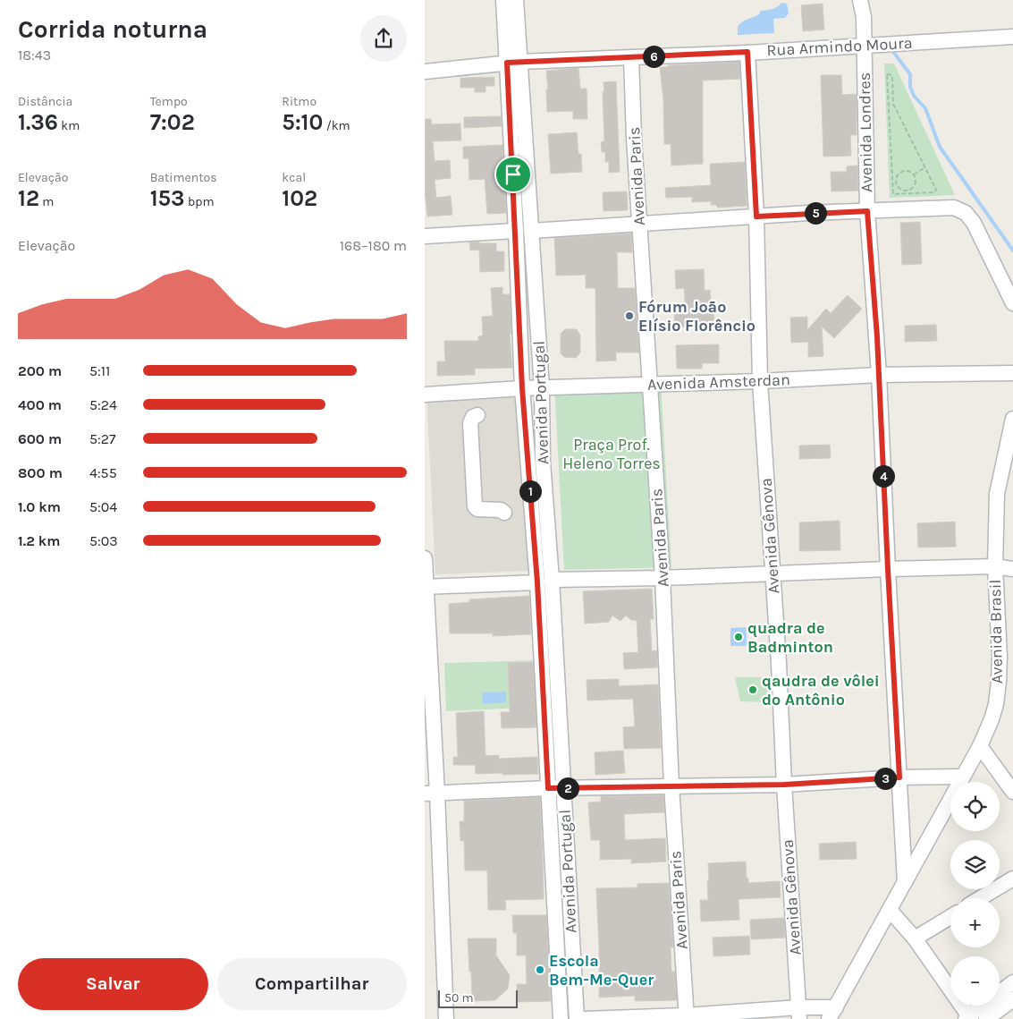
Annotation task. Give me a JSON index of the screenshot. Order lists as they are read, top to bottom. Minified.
{"streets":{"street":["Rua Armindo Moura","Avenida Londres","Avenida Paris","Avenida Amsterdan","Avenida Portugal","Avenida Gênova","Avenida Brasil"]},"crossings":[["Rua Armindo Moura","Avenida Londres"],["Rua Armindo Moura","Avenida Paris"],["Rua Armindo Moura","Avenida Portugal"],["Rua Armindo Moura","Avenida Gênova"],["Avenida Londres","Avenida Amsterdan"],["Avenida Londres","Avenida Brasil"],["Avenida Paris","Avenida Amsterdan"],["Avenida Amsterdan","Avenida Portugal"],["Avenida Amsterdan","Avenida Gênova"]],"parks":["Praça Prof. Heleno Torres"],"places":["Fórum João Elísio Florêncio","quadra de Badminton","qaudra de vôlei do Antônio","Escola Bem-Me-Quer"],"scale_bar":"50 m","page":{"heading":["Corrida noturna","18:43"],"pins":["6","5","4","1","3","2"],"stats":[["Distância","1.36 km"],["Tempo","7:02"],["Ritmo","5:10 /km"],["Elevação","12 m"],["Batimentos","153 bpm"],["kcal","102"]],"chart":["Elevação","168–180 m"],"list":[{"name":"200 m","note":"5:11"},{"name":"400 m","note":"5:24"},{"name":"600 m","note":"5:27"},{"name":"800 m","note":"4:55"},{"name":"1.0 km","note":"5:04"},{"name":"1.2 km","note":"5:03"}],"map_buttons":["+","−"],"buttons":["Salvar","Compartilhar"],"scale":"50 m"}}
